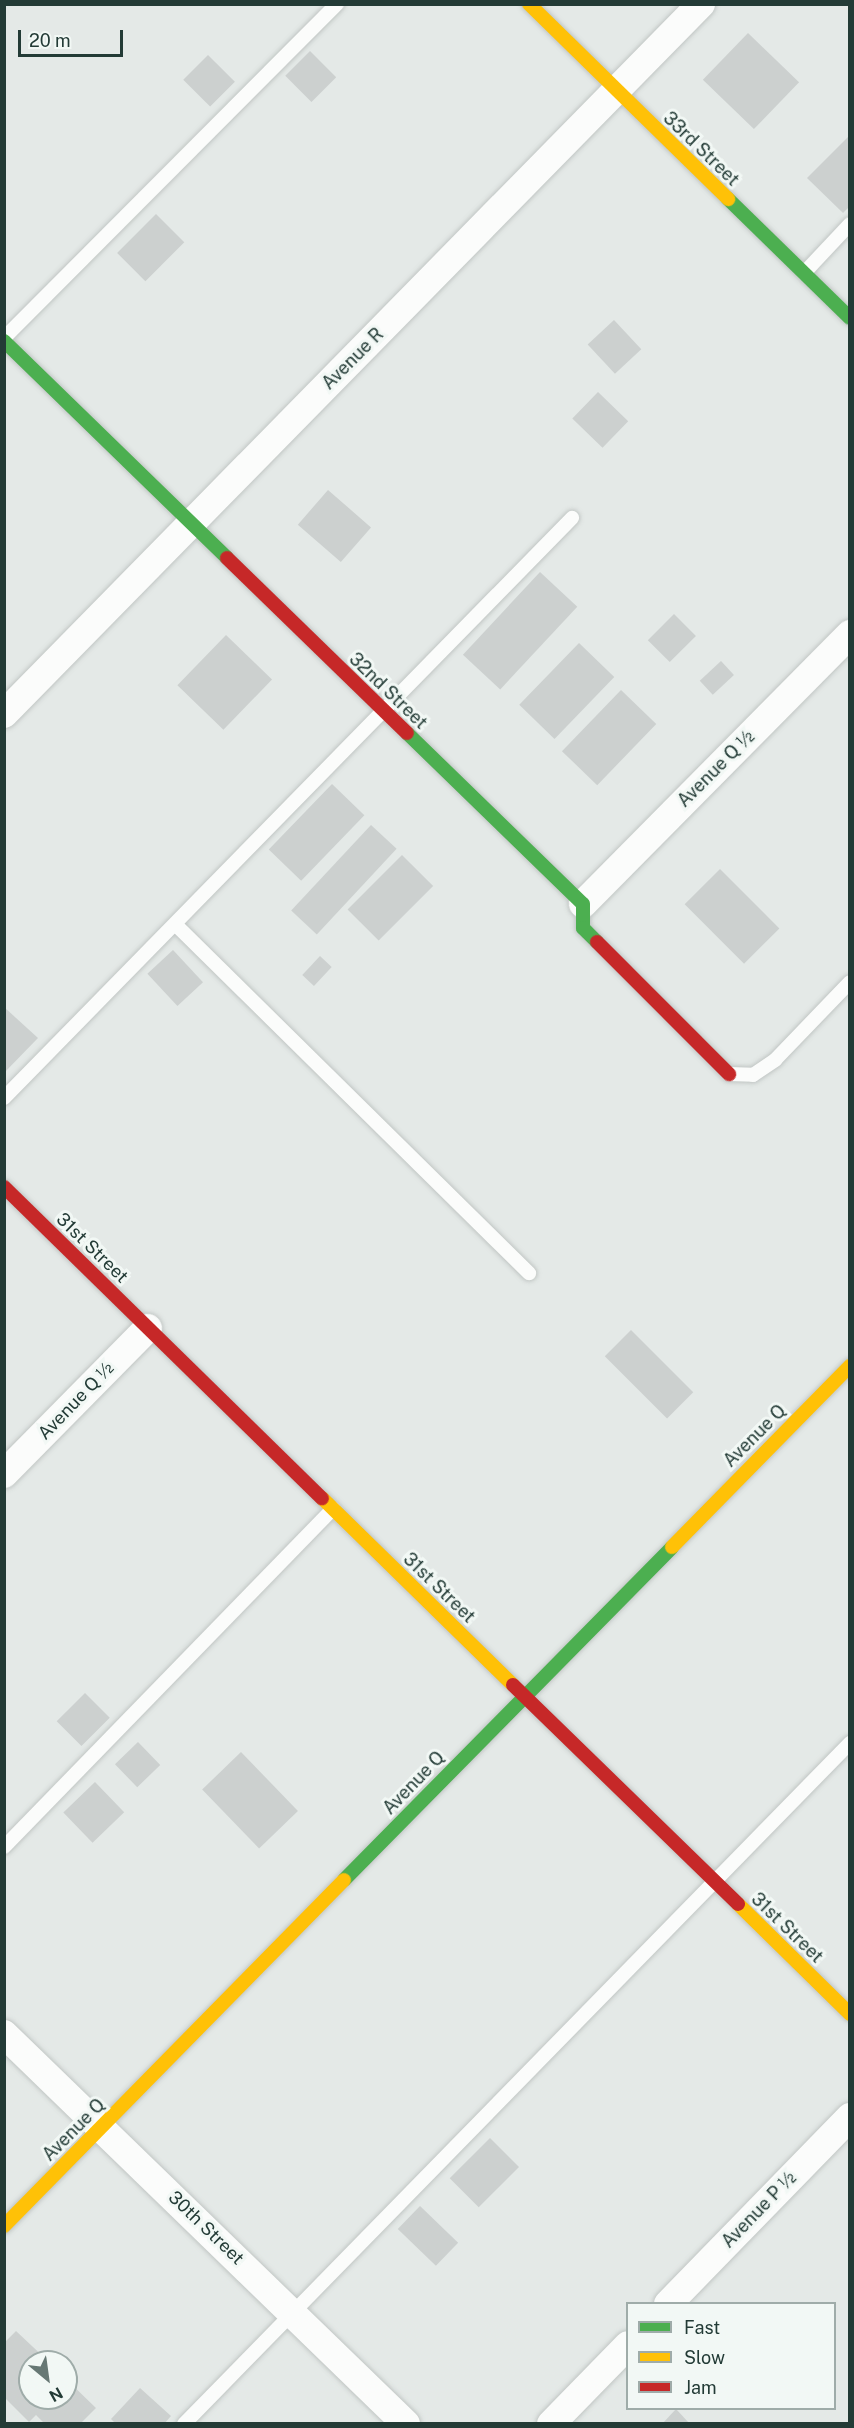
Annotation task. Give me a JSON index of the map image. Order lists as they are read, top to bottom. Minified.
{"streets":{"street":["33rd Street","Avenue R","32nd Street","Avenue Q ½","31st Street","Avenue Q","Avenue P ½","30th Street"]},"crossings":[["33rd Street","Avenue R"],["Avenue R","32nd Street"],["32nd Street","Avenue Q ½"],["Avenue Q ½","31st Street"],["31st Street","Avenue Q"],["Avenue Q","30th Street"]],"legend":["Fast","Slow","Jam"],"scale_bar":"20 m","north":"bottom right"}
